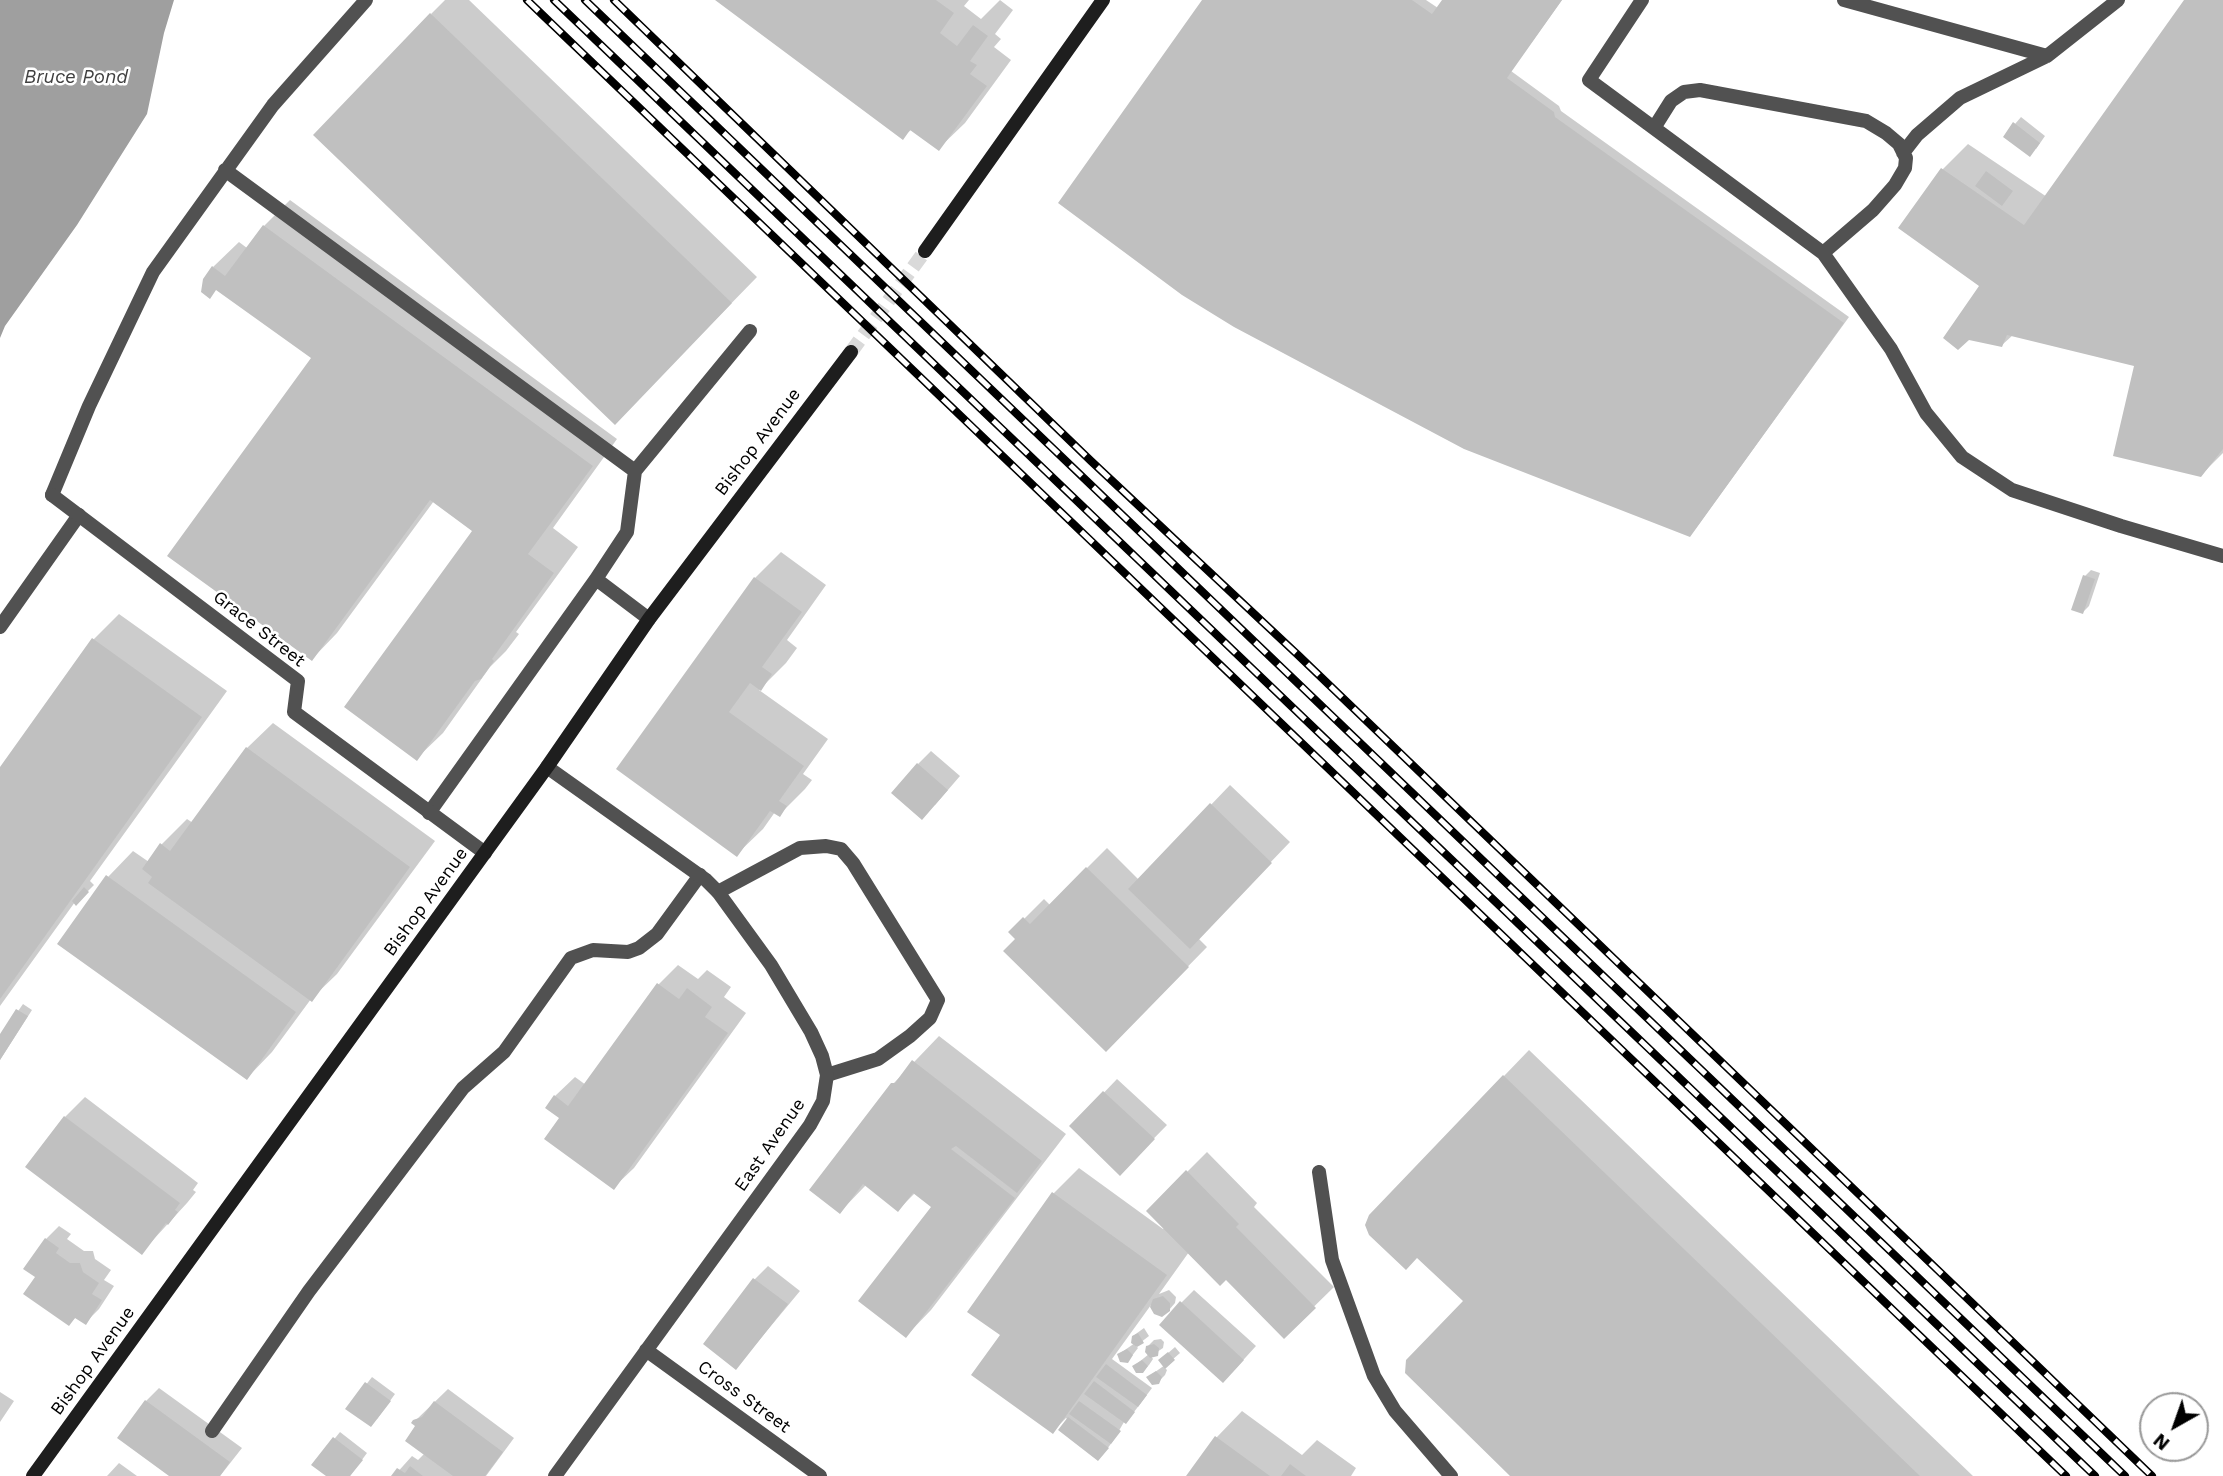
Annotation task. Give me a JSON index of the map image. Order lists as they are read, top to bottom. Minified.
{"streets":{"street":["Bishop Avenue","Grace Street","East Avenue","Cross Street"]},"crossings":[["Bishop Avenue","Grace Street"],["East Avenue","Cross Street"]],"water":["Bruce Pond"],"north":"bottom left"}
